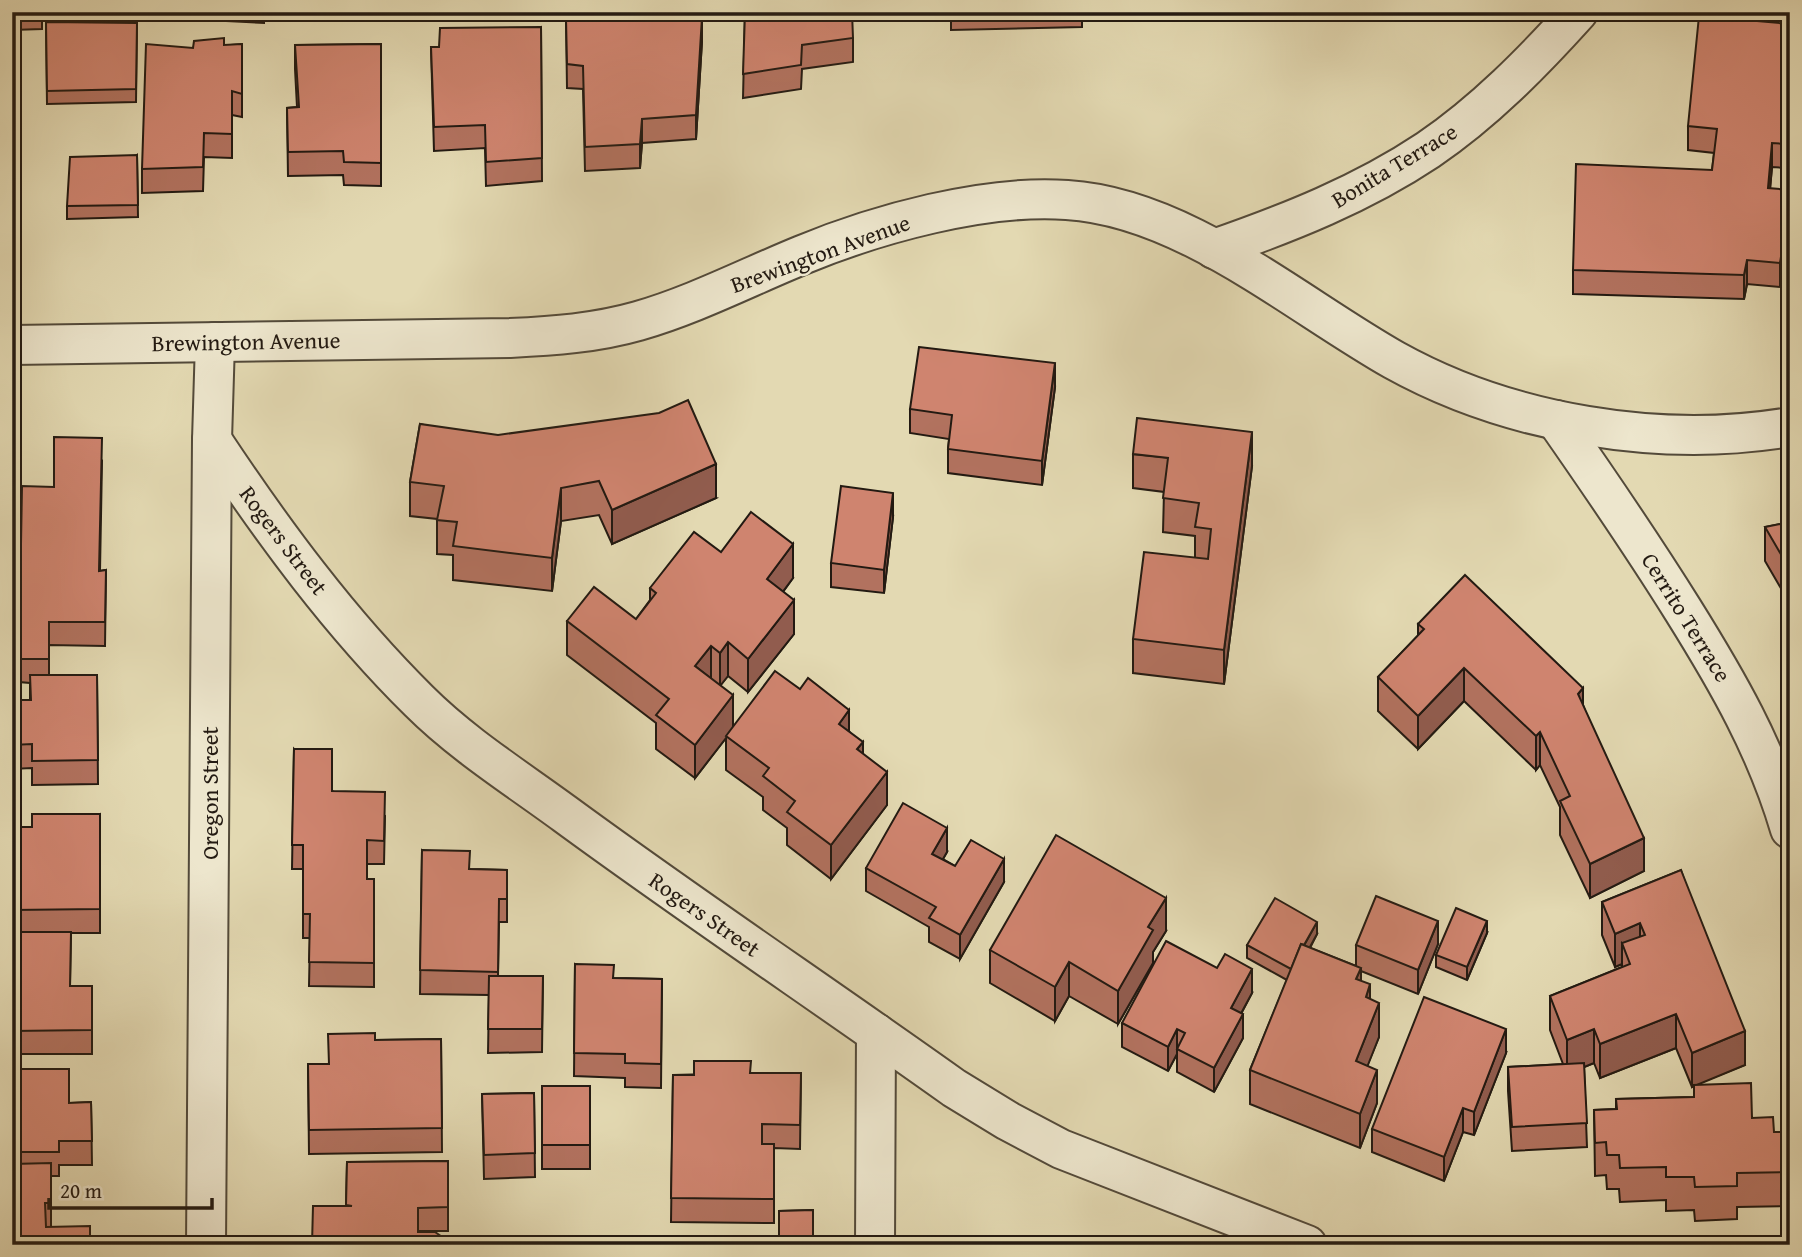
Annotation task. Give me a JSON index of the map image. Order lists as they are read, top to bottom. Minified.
{"streets":{"street":["Bonita Terrace","Brewington Avenue","Rogers Street","Cerrito Terrace","Oregon Street"]},"crossings":[["Bonita Terrace","Brewington Avenue"],["Brewington Avenue","Cerrito Terrace"],["Brewington Avenue","Oregon Street"],["Rogers Street","Oregon Street"]],"scale_bar":"20 m"}
